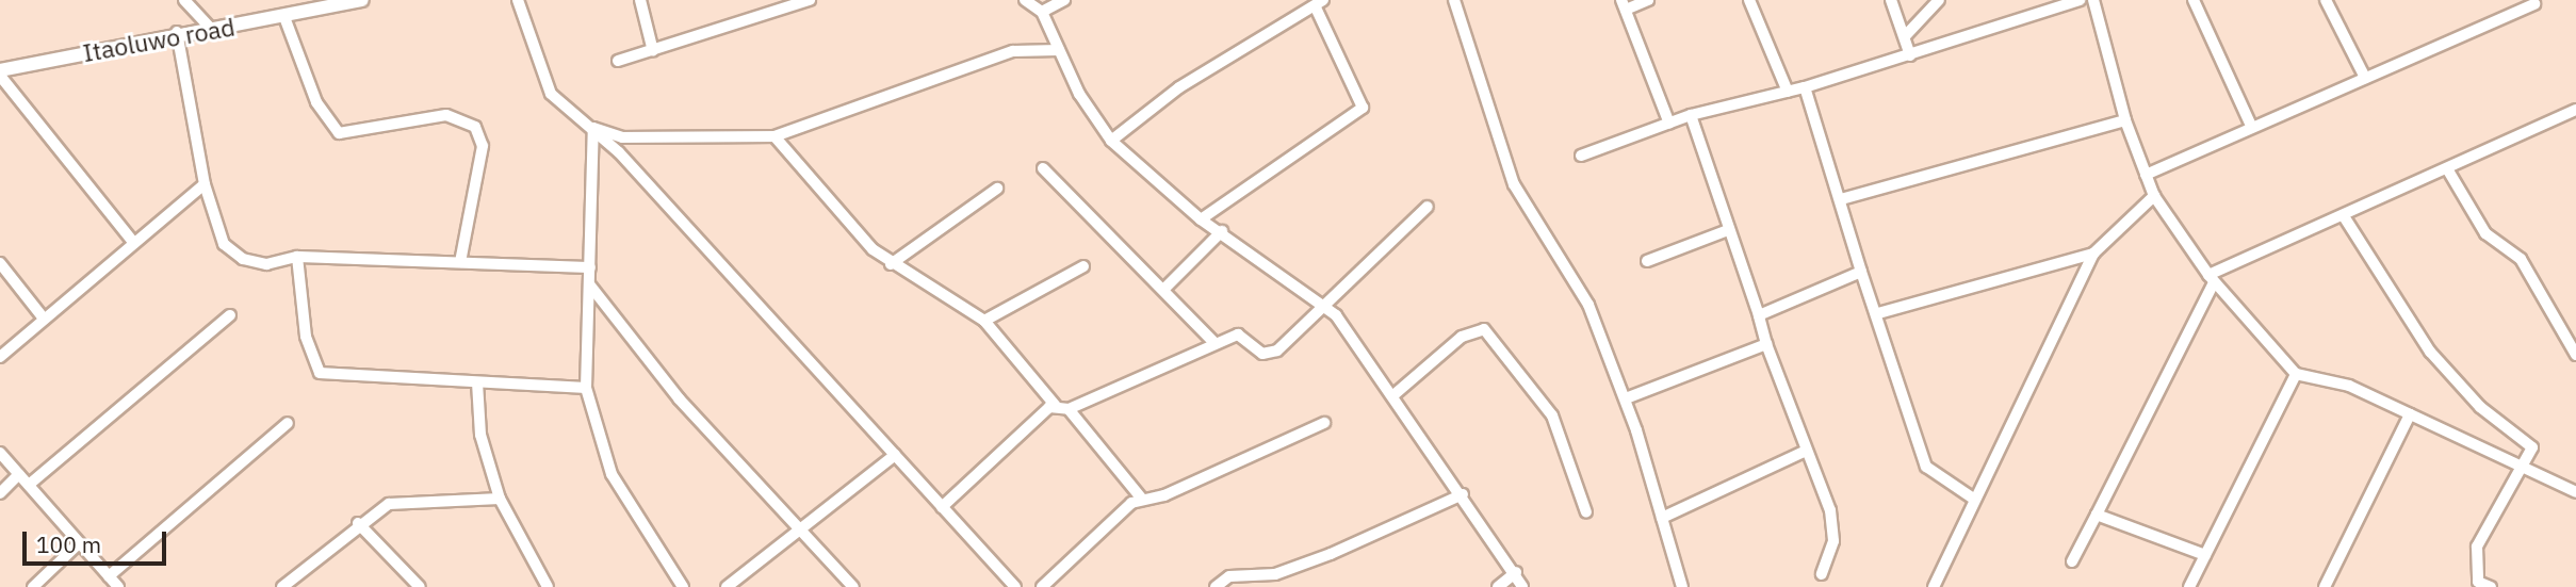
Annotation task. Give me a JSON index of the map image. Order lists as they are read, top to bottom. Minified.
{"streets":{"street":["Itaoluwo road"]},"scale_bar":"100 m"}
